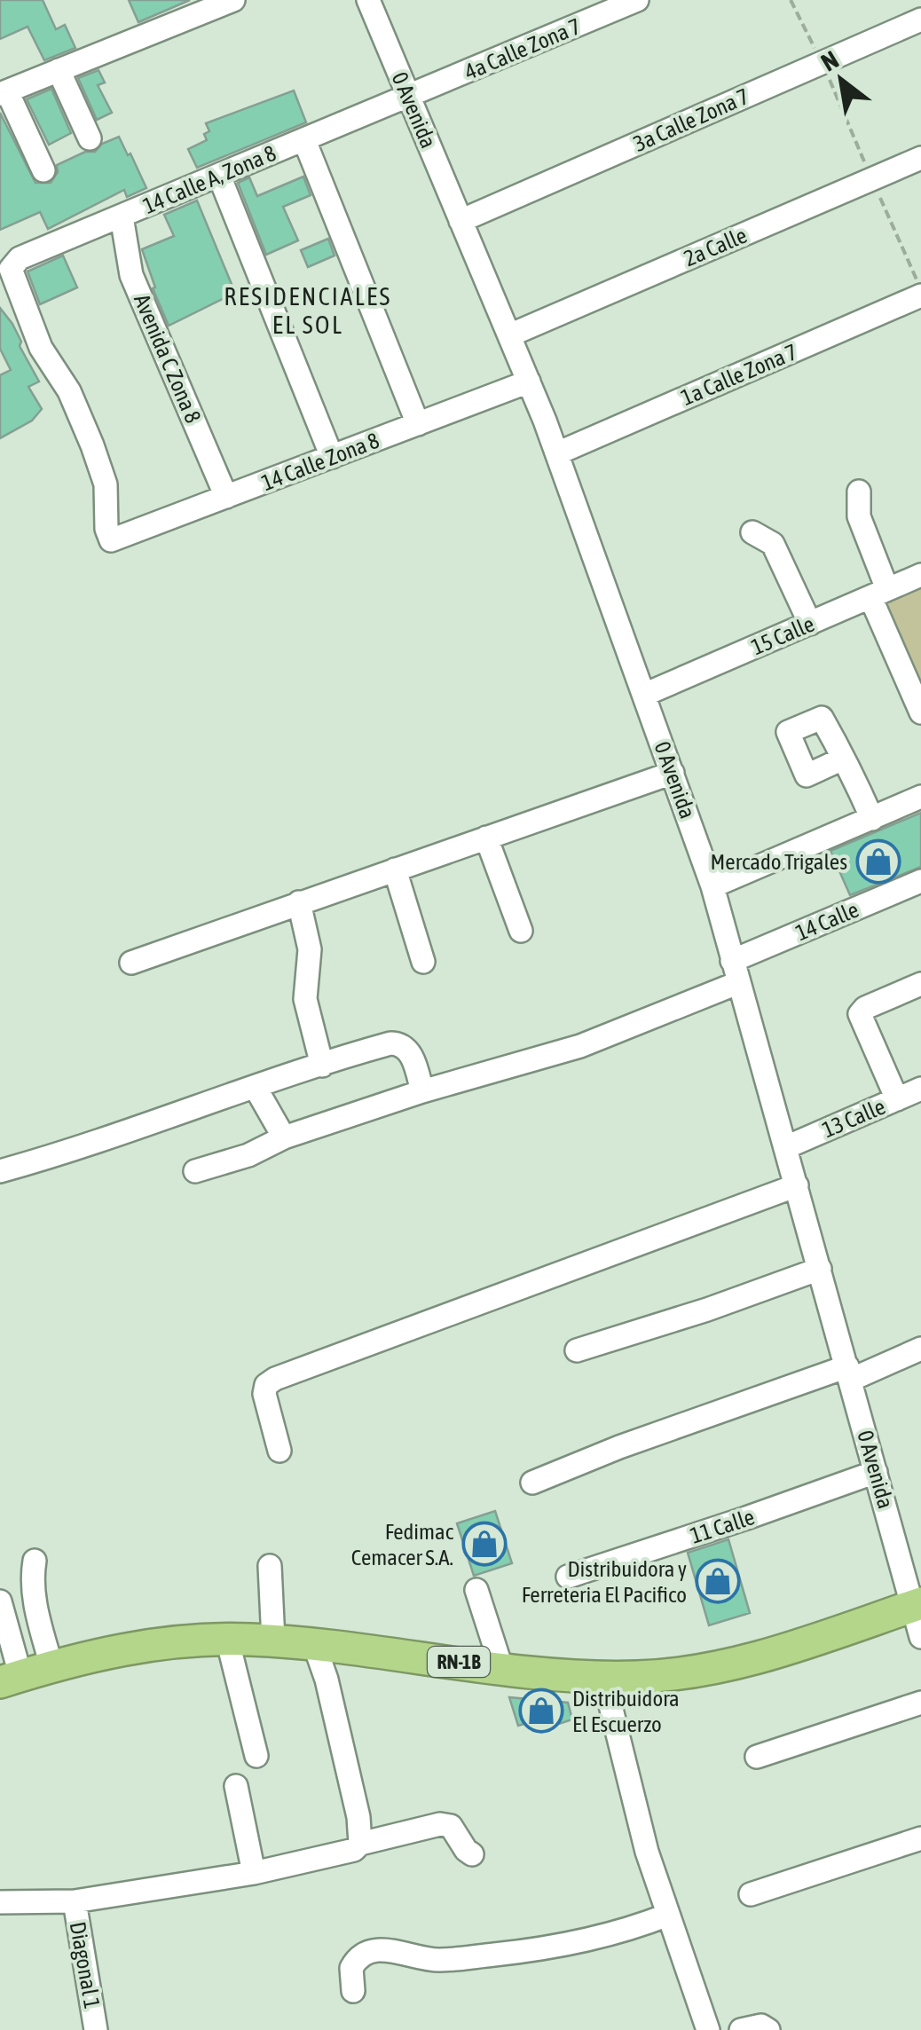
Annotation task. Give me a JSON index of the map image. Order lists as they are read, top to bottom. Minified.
{"streets":{"highway":["RN-1B"],"street":["4a Calle Zona 7","0 Avenida","3a Calle Zona 7","14 Calle A, Zona 8","2a Calle","Avenida C Zona 8","1a Calle Zona 7","14 Calle Zona 8","15 Calle","14 Calle","13 Calle","11 Calle","Diagonal 1"]},"crossings":[["4a Calle Zona 7","0 Avenida"],["4a Calle Zona 7","14 Calle A, Zona 8"],["0 Avenida","3a Calle Zona 7"],["0 Avenida","14 Calle A, Zona 8"],["0 Avenida","2a Calle"],["0 Avenida","1a Calle Zona 7"],["0 Avenida","14 Calle Zona 8"],["0 Avenida","15 Calle"],["0 Avenida","14 Calle"],["0 Avenida","13 Calle"],["0 Avenida","11 Calle"],["0 Avenida","RN-1B"],["14 Calle A, Zona 8","Avenida C Zona 8"],["14 Calle A, Zona 8","14 Calle Zona 8"],["Avenida C Zona 8","14 Calle Zona 8"]],"districts":["RESIDENCIALES EL SOL"],"places":{"shop":["Mercado Trigales","Fedimac Cemacer S.A.","Distribuidora y Ferreteria El Pacifico","Distribuidora El Escuerzo"]},"north":"top left"}
